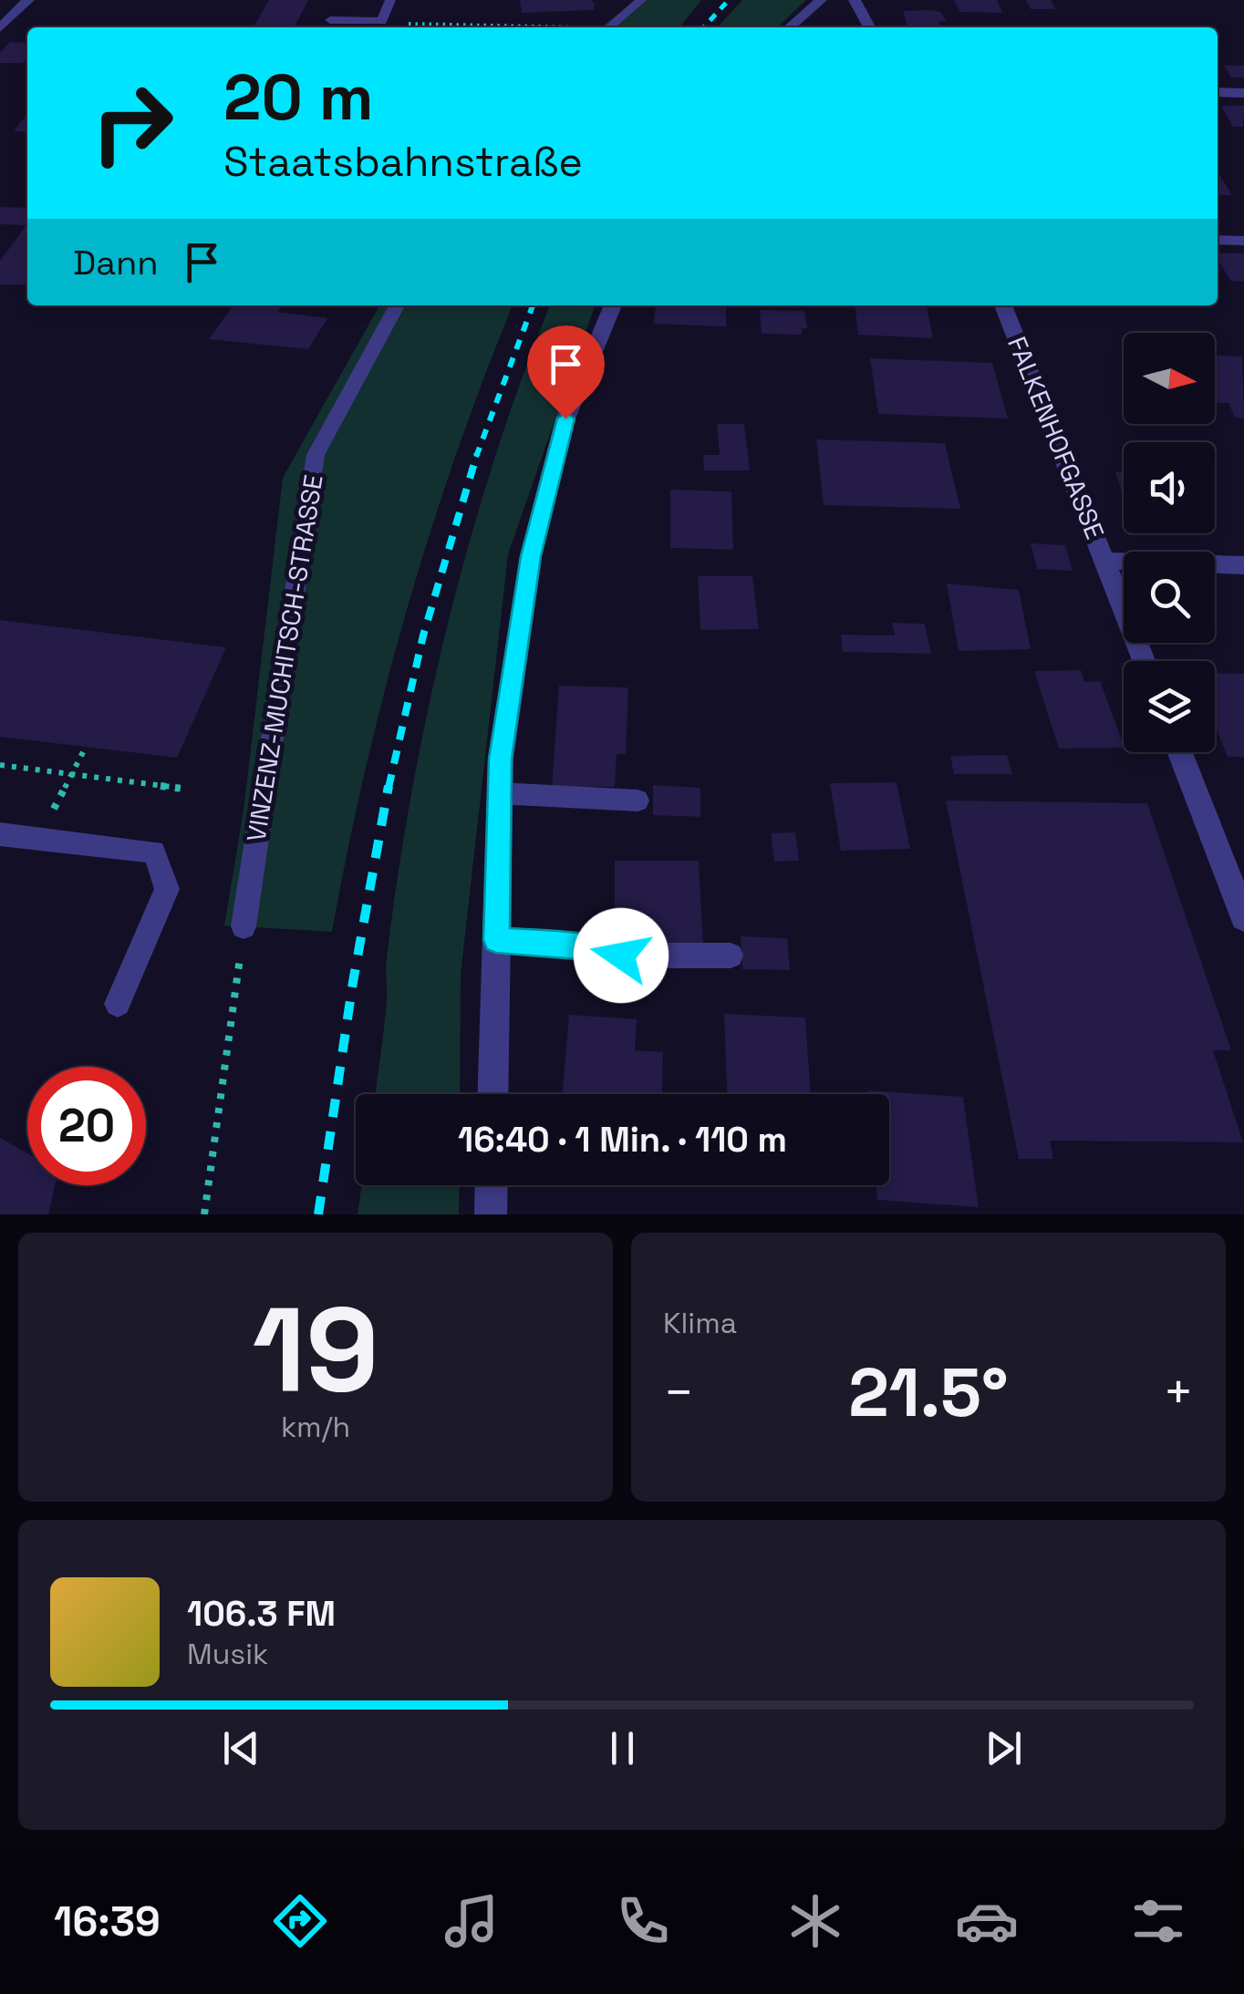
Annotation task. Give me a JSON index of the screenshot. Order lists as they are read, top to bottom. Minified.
{"streets":{"street":["FALKENHOFGASSE"],"lane":["VINZENZ-MUCHITSCH-STRASSE"]},"north":"right","page":{"turn":["20 m","Staatsbahnstraße"],"then":"Dann","limit":"20","trip":"16:40 · 1 Min. · 110 m","tile":[["19","km/h"],"Klima"],"heat":["−","21.5°","+"],"song":["106.3 FM","Musik"],"tabs":"16:39"}}
